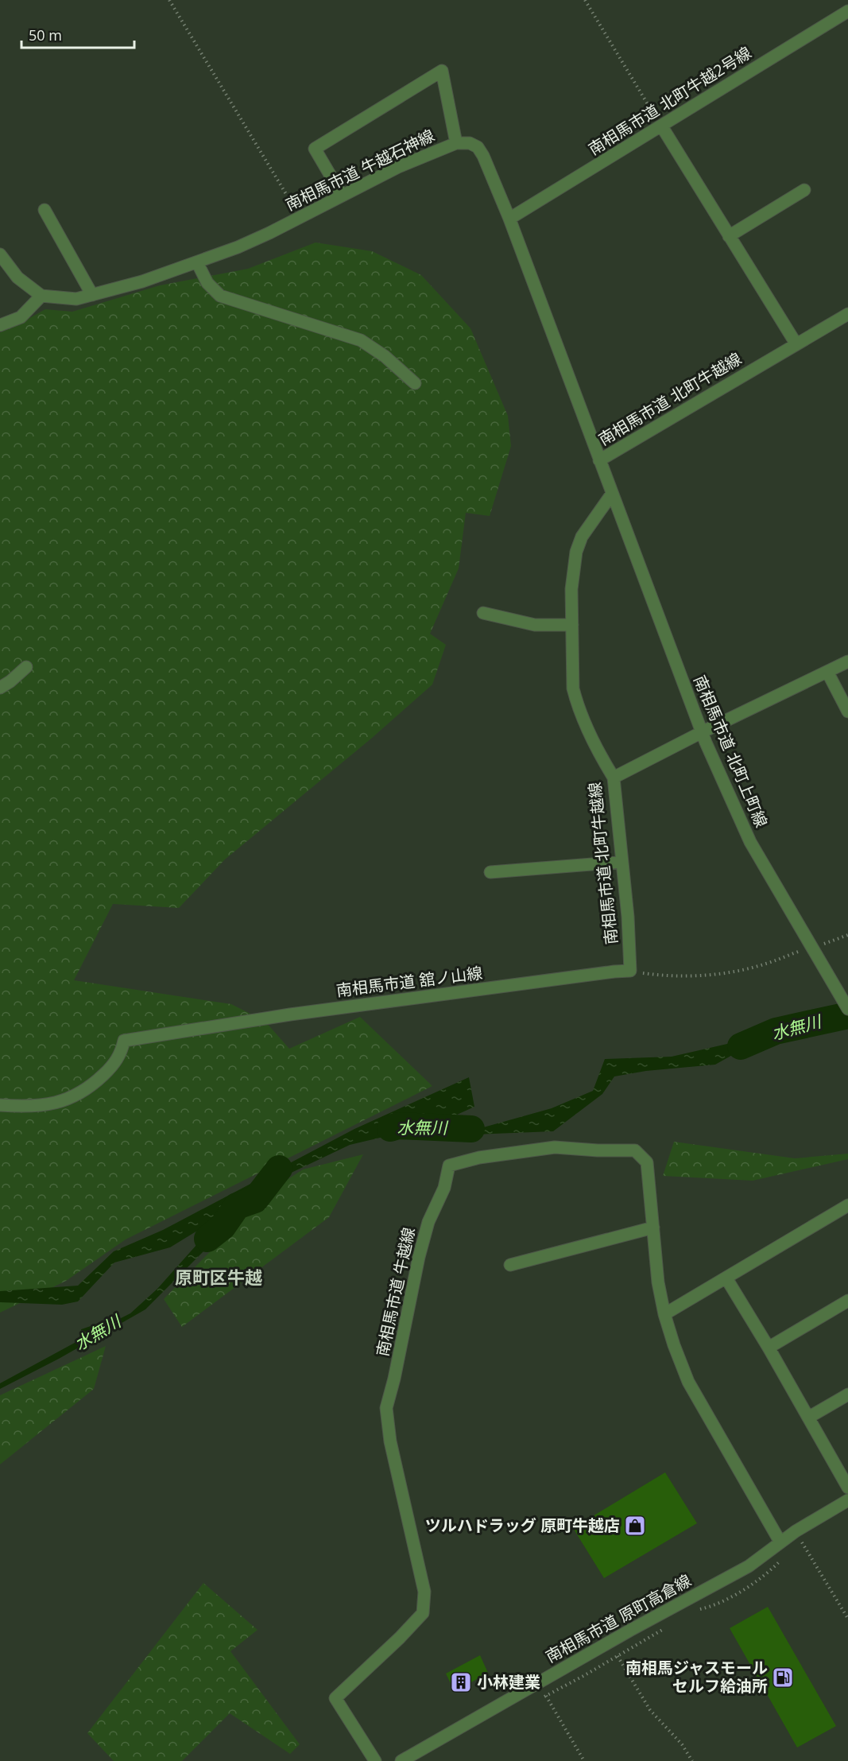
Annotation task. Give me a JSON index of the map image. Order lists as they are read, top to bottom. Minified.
{"streets":{"street":["南相馬市道 北町牛越2号線","南相馬市道 牛越石神線","南相馬市道 北町牛越線","南相馬市道 北町上町線","南相馬市道 舘ノ山線","南相馬市道 牛越線","南相馬市道 原町高倉線"]},"crossings":[["南相馬市道 北町牛越2号線","南相馬市道 牛越石神線"],["南相馬市道 牛越石神線","南相馬市道 北町牛越線"],["南相馬市道 北町牛越線","南相馬市道 北町上町線"],["南相馬市道 北町牛越線","南相馬市道 舘ノ山線"],["南相馬市道 牛越線","南相馬市道 原町高倉線"]],"districts":["原町区牛越"],"water":["水無川"],"places":{"shop":["ツルハドラッグ 原町牛越店"],"fuel station":["南相馬ジャスモール セルフ給油所"],"building":["小林建業"]},"scale_bar":"50 m"}
